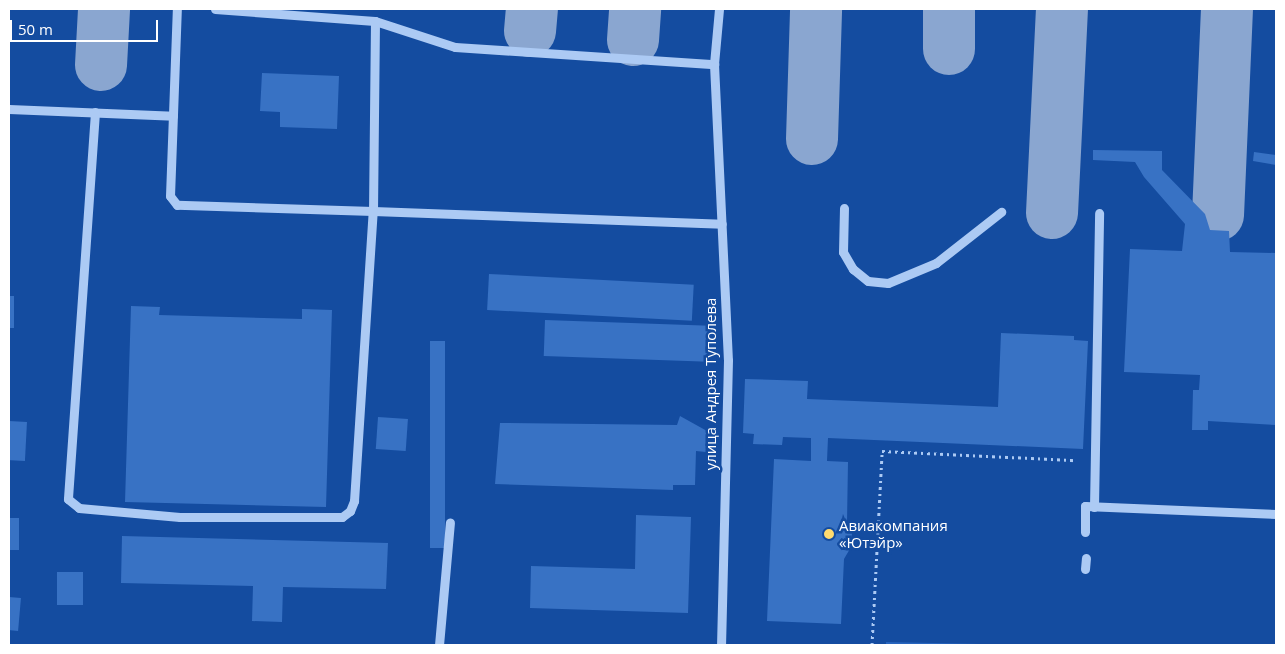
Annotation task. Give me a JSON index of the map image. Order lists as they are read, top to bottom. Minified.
{"streets":{"lane":["улица Андрея Туполева"]},"places":["Авиакомпания «Ютэйр»"],"scale_bar":"50 m"}
